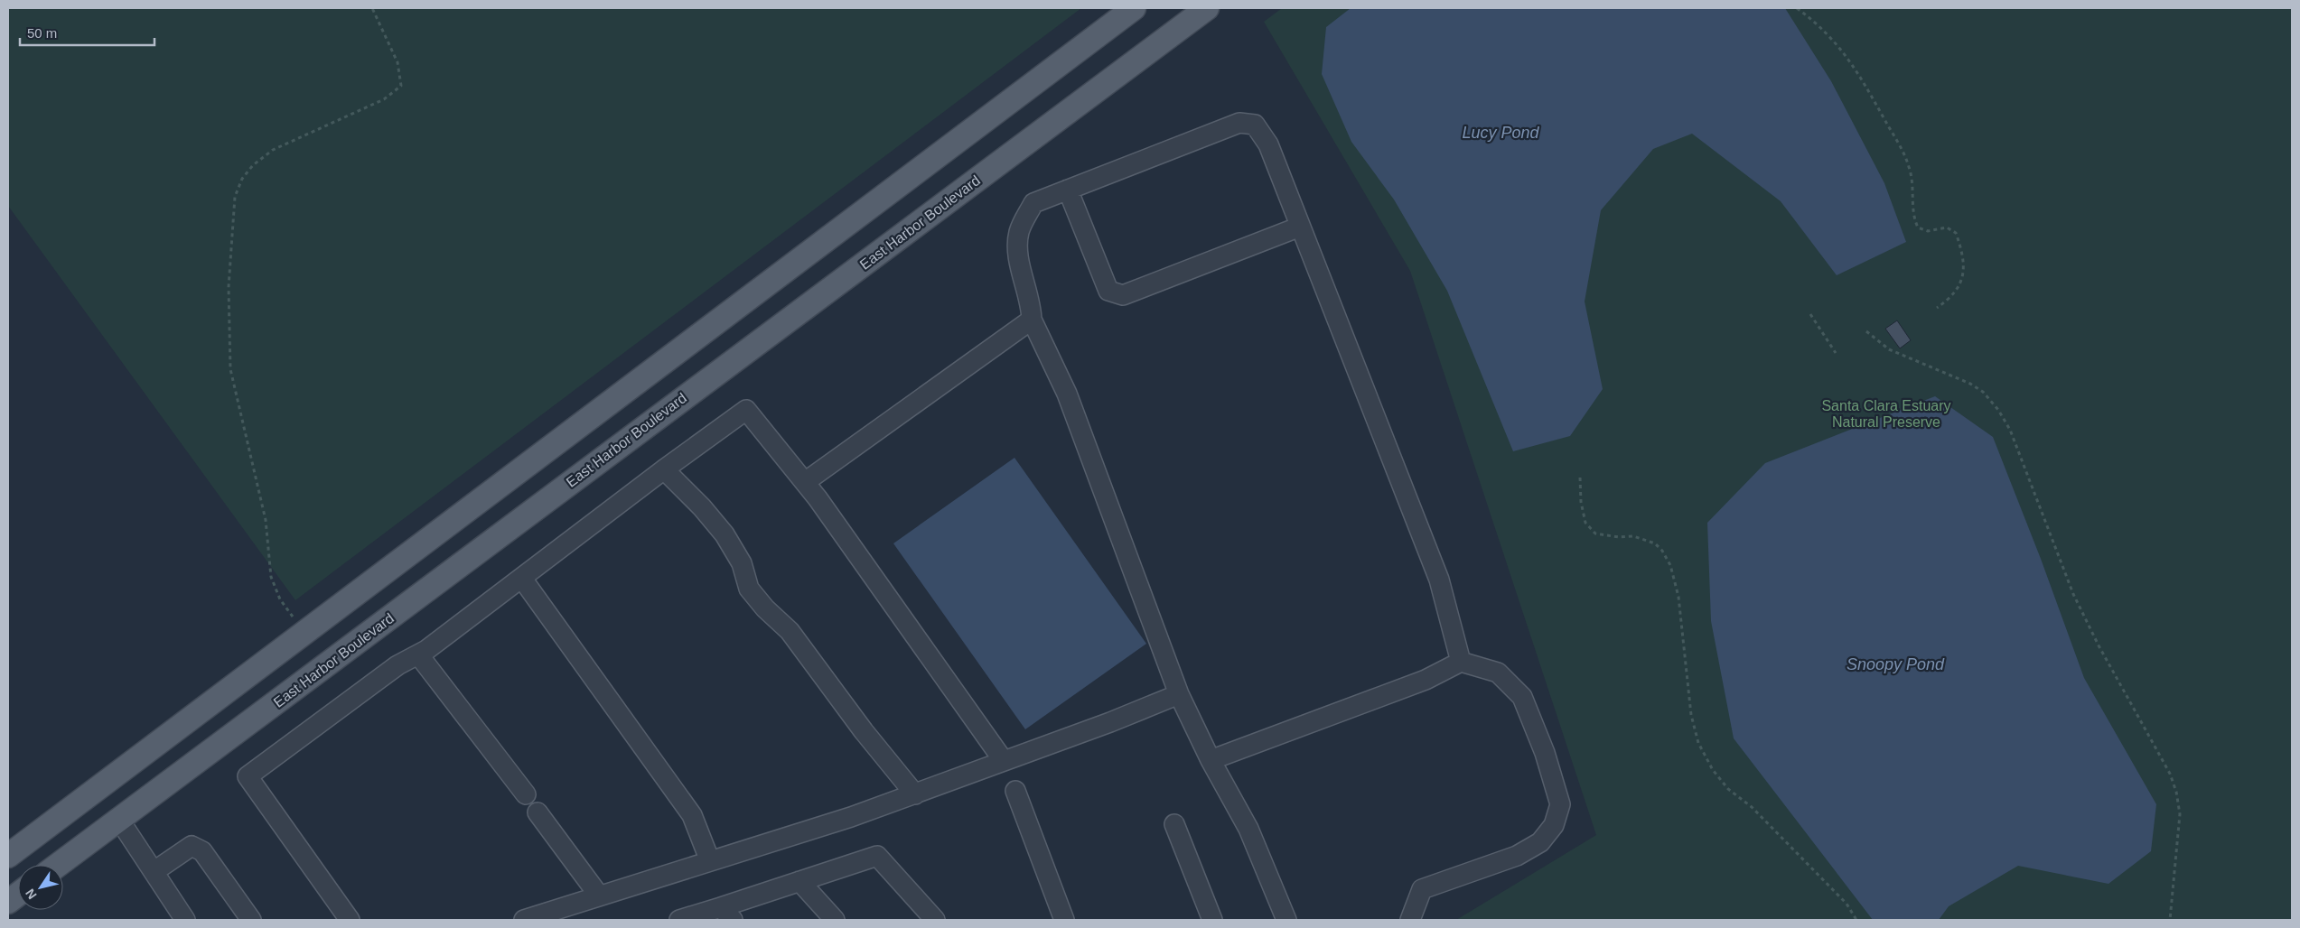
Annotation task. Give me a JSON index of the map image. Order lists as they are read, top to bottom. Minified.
{"streets":{"main road":["East Harbor Boulevard"]},"water":["Lucy Pond","Snoopy Pond"],"parks":["Santa Clara Estuary Natural Preserve"],"scale_bar":"50 m","north":"bottom left"}
